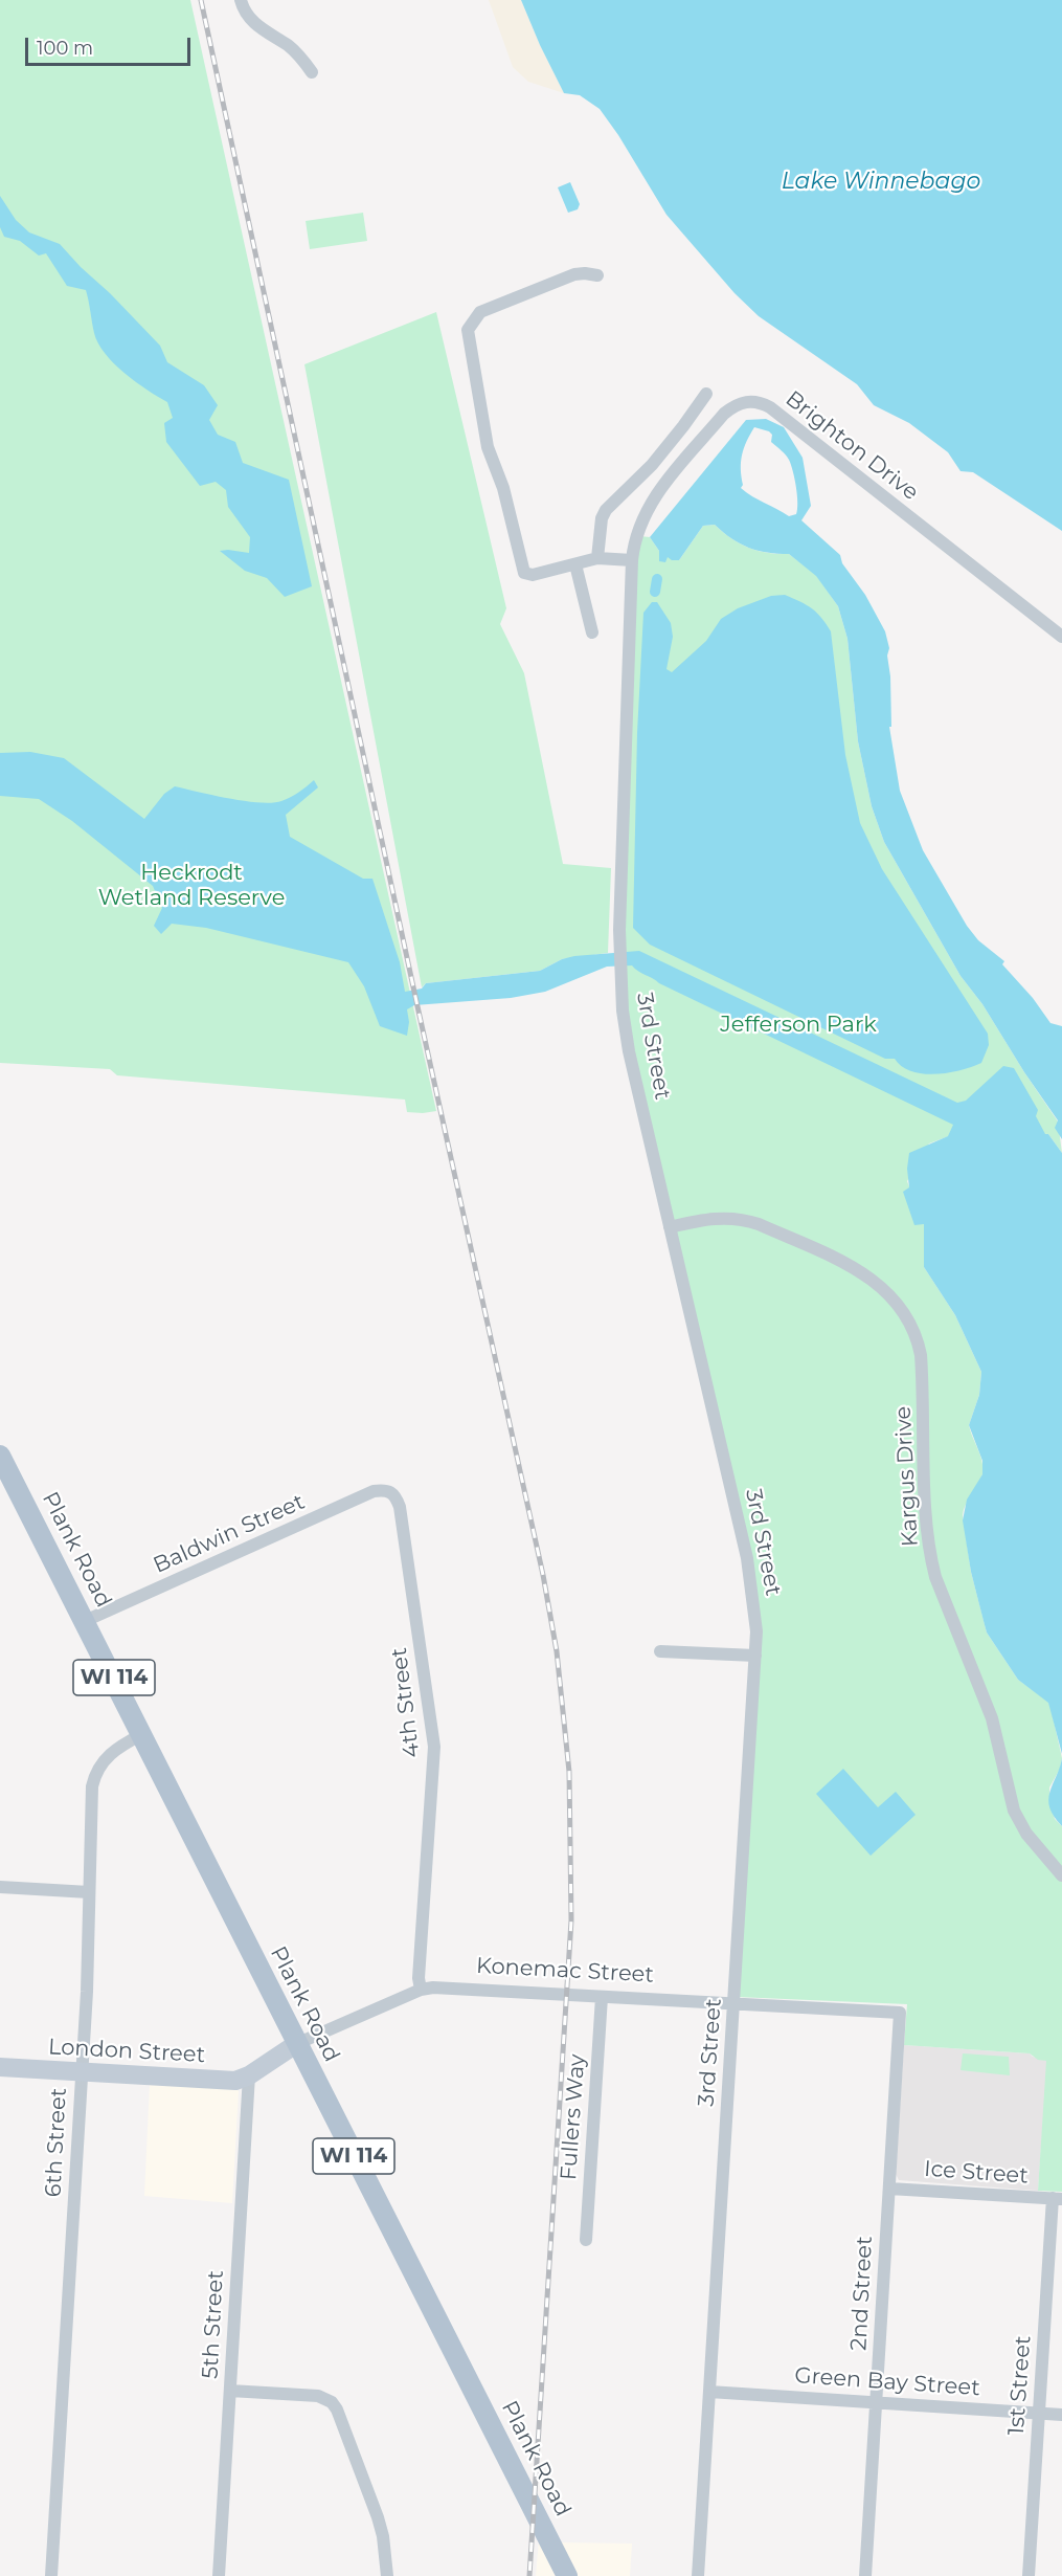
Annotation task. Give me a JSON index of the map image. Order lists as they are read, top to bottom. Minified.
{"streets":{"main road":["Plank Road","WI 114"],"street":["Brighton Drive","3rd Street","Kargus Drive","Baldwin Street","4th Street","Konemac Street","London Street","Fullers Way","6th Street","Ice Street","2nd Street","5th Street","Green Bay Street","1st Street"]},"crossings":[["Brighton Drive","3rd Street"],["3rd Street","Kargus Drive"],["3rd Street","Konemac Street"],["3rd Street","Green Bay Street"],["Baldwin Street","Plank Road"],["Baldwin Street","4th Street"],["Plank Road","Konemac Street"],["Plank Road","6th Street"],["4th Street","Konemac Street"],["Konemac Street","London Street"],["Konemac Street","Fullers Way"],["Konemac Street","2nd Street"],["Konemac Street","5th Street"],["London Street","6th Street"],["London Street","5th Street"],["Ice Street","2nd Street"],["Ice Street","1st Street"],["2nd Street","Green Bay Street"],["Green Bay Street","1st Street"]],"water":["Lake Winnebago"],"parks":["Heckrodt Wetland Reserve","Jefferson Park"],"scale_bar":"100 m"}
